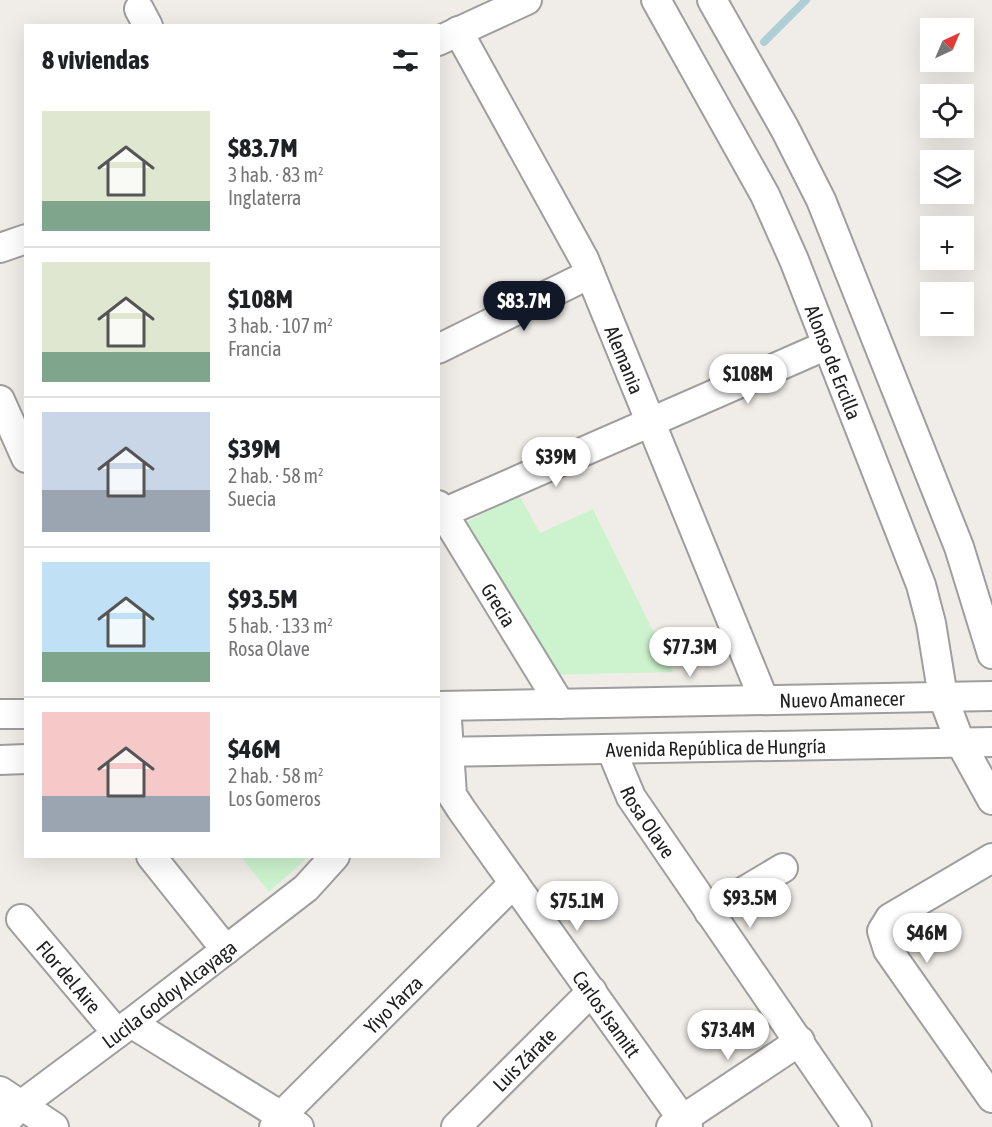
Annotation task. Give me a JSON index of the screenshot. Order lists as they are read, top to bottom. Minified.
{"streets":{"street":["Alemania","Alonso de Ercilla","Grecia","Nuevo Amanecer","Avenida República de Hungría","Rosa Olave","Flor del Aire","Lucila Godoy Alcayaga","Yiyo Yarza","Carlos Isamitt","Luis Zárate"]},"crossings":[["Alemania","Nuevo Amanecer"],["Alonso de Ercilla","Nuevo Amanecer"],["Alonso de Ercilla","Avenida República de Hungría"],["Grecia","Nuevo Amanecer"],["Avenida República de Hungría","Rosa Olave"],["Avenida República de Hungría","Carlos Isamitt"],["Flor del Aire","Lucila Godoy Alcayaga"],["Flor del Aire","Yiyo Yarza"],["Yiyo Yarza","Carlos Isamitt"],["Carlos Isamitt","Luis Zárate"]],"north":"top right","page":{"map_buttons":["+","−"],"heading":"8 viviendas","list":[{"name":"$83.7M","note":"3 hab. · 83 m² · Inglaterra"},{"name":"$108M","note":"3 hab. · 107 m² · Francia"},{"name":"$39M","note":"2 hab. · 58 m² · Suecia"},{"name":"$93.5M","note":"5 hab. · 133 m² · Rosa Olave"},{"name":"$46M","note":"2 hab. · 58 m² · Los Gomeros"}],"price":["$83.7M","$108M","$39M","$77.3M","$93.5M","$75.1M","$46M","$73.4M"]}}
